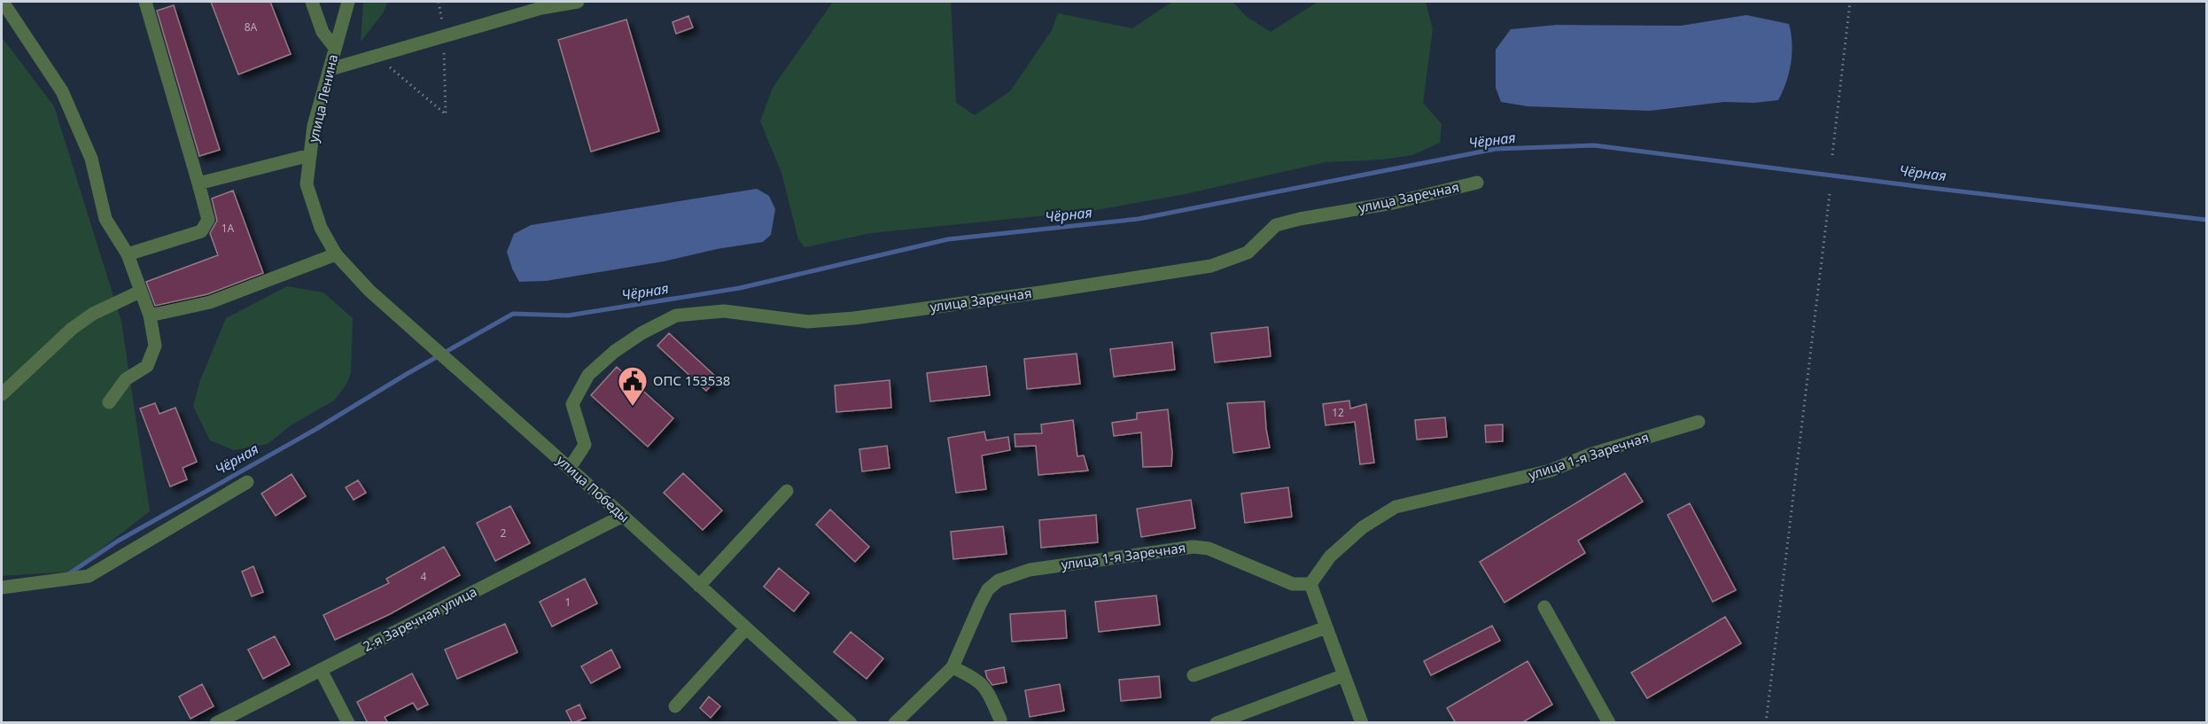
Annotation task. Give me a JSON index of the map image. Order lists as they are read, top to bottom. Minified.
{"streets":{"street":["улица Ленина","улица Заречная","улица 1-я Заречная","улица Победы","2-я Заречная улица"]},"crossings":[["улица Ленина","улица Победы"],["улица Заречная","улица Победы"],["улица Победы","2-я Заречная улица"]],"water":["Чёрная"],"places":{"public building":["ОПС 153538"]},"house_numbers":["8А","1А","12","2","4","1"]}
